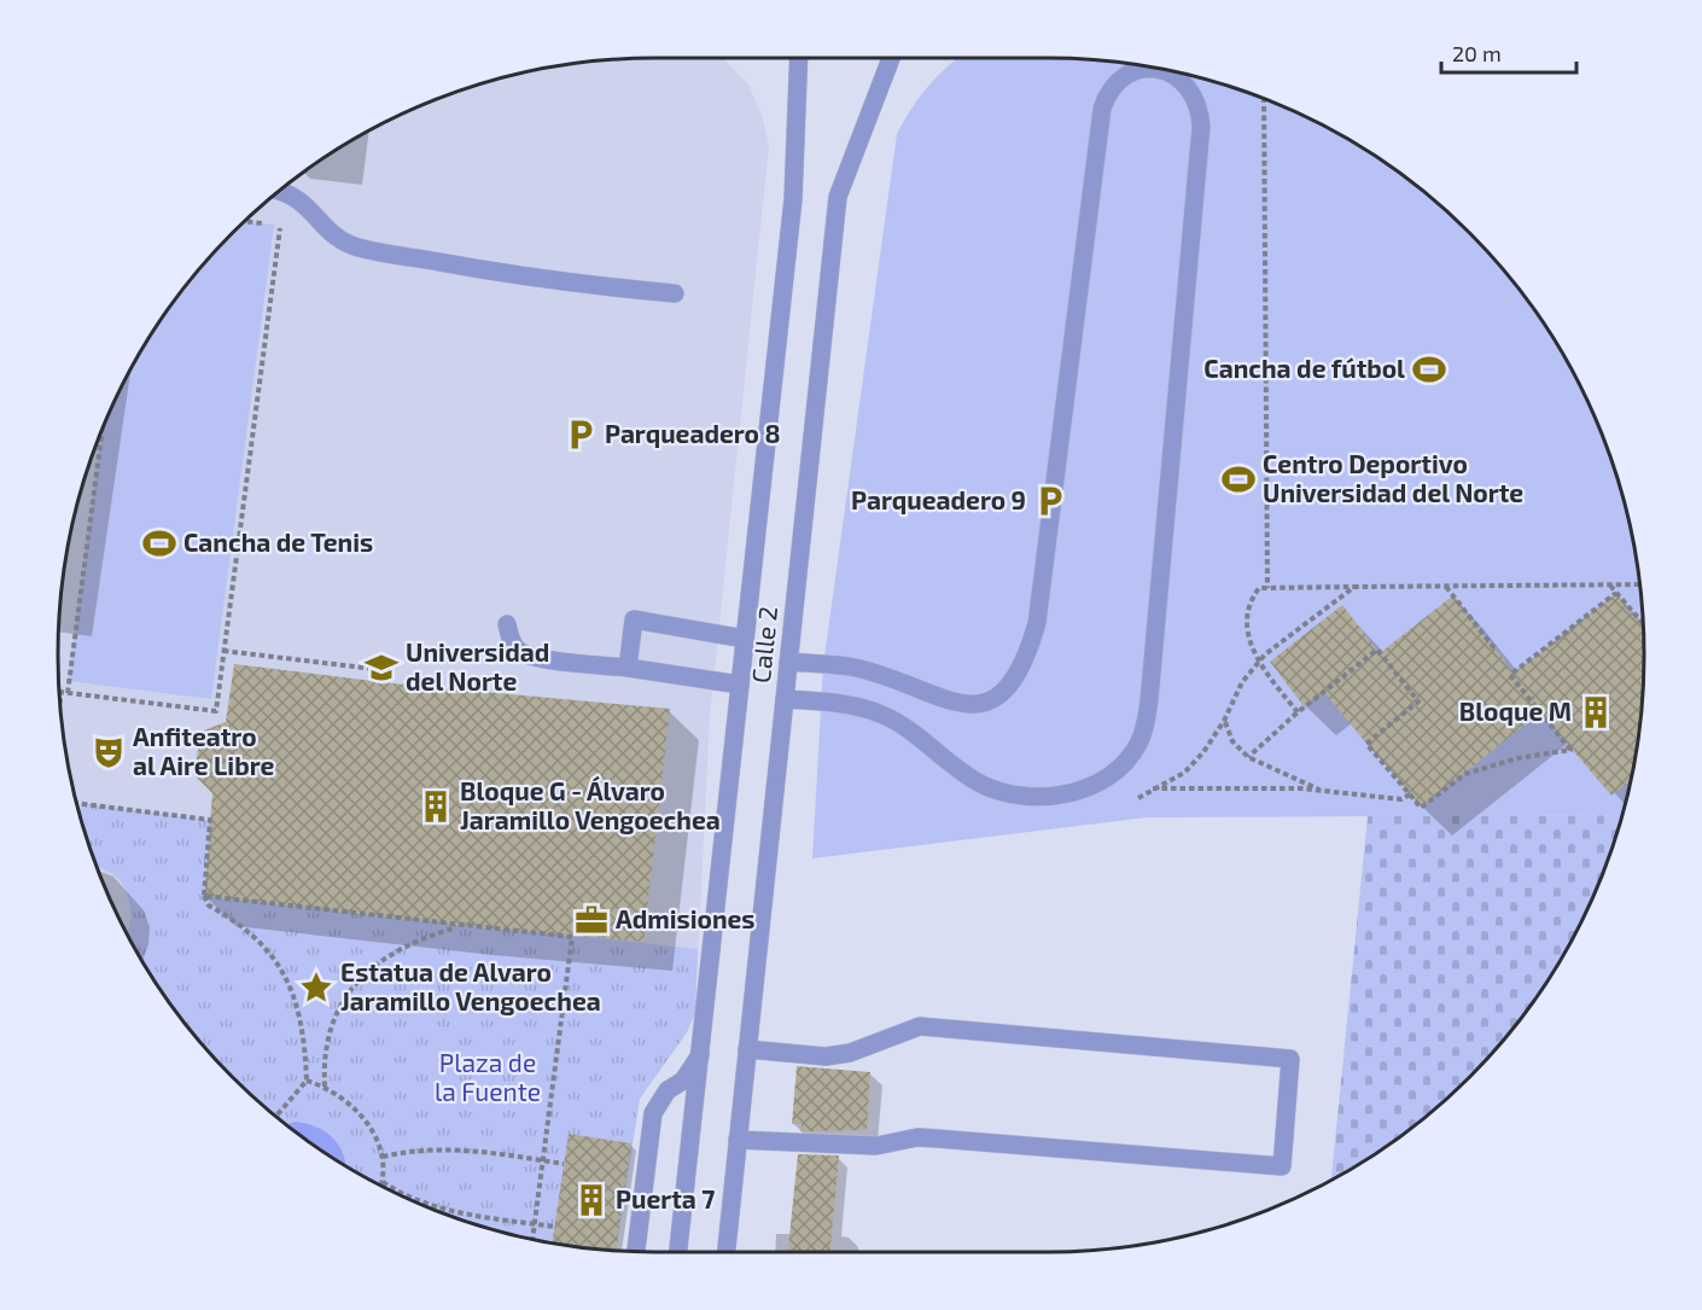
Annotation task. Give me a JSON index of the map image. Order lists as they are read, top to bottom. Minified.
{"streets":{"street":["Calle 2"]},"parks":["Plaza de la Fuente"],"places":{"sports":["Cancha de fútbol","Centro Deportivo Universidad del Norte","Cancha de Tenis"],"parking":["Parqueadero 8","Parqueadero 9"],"school or university":["Universidad del Norte"],"building":["Bloque M","Bloque G - Álvaro Jaramillo Vengoechea","Puerta 7"],"theatre":["Anfiteatro al Aire Libre"],"office":["Admisiones"],"place":["Estatua de Alvaro Jaramillo Vengoechea"]},"scale_bar":"20 m"}
